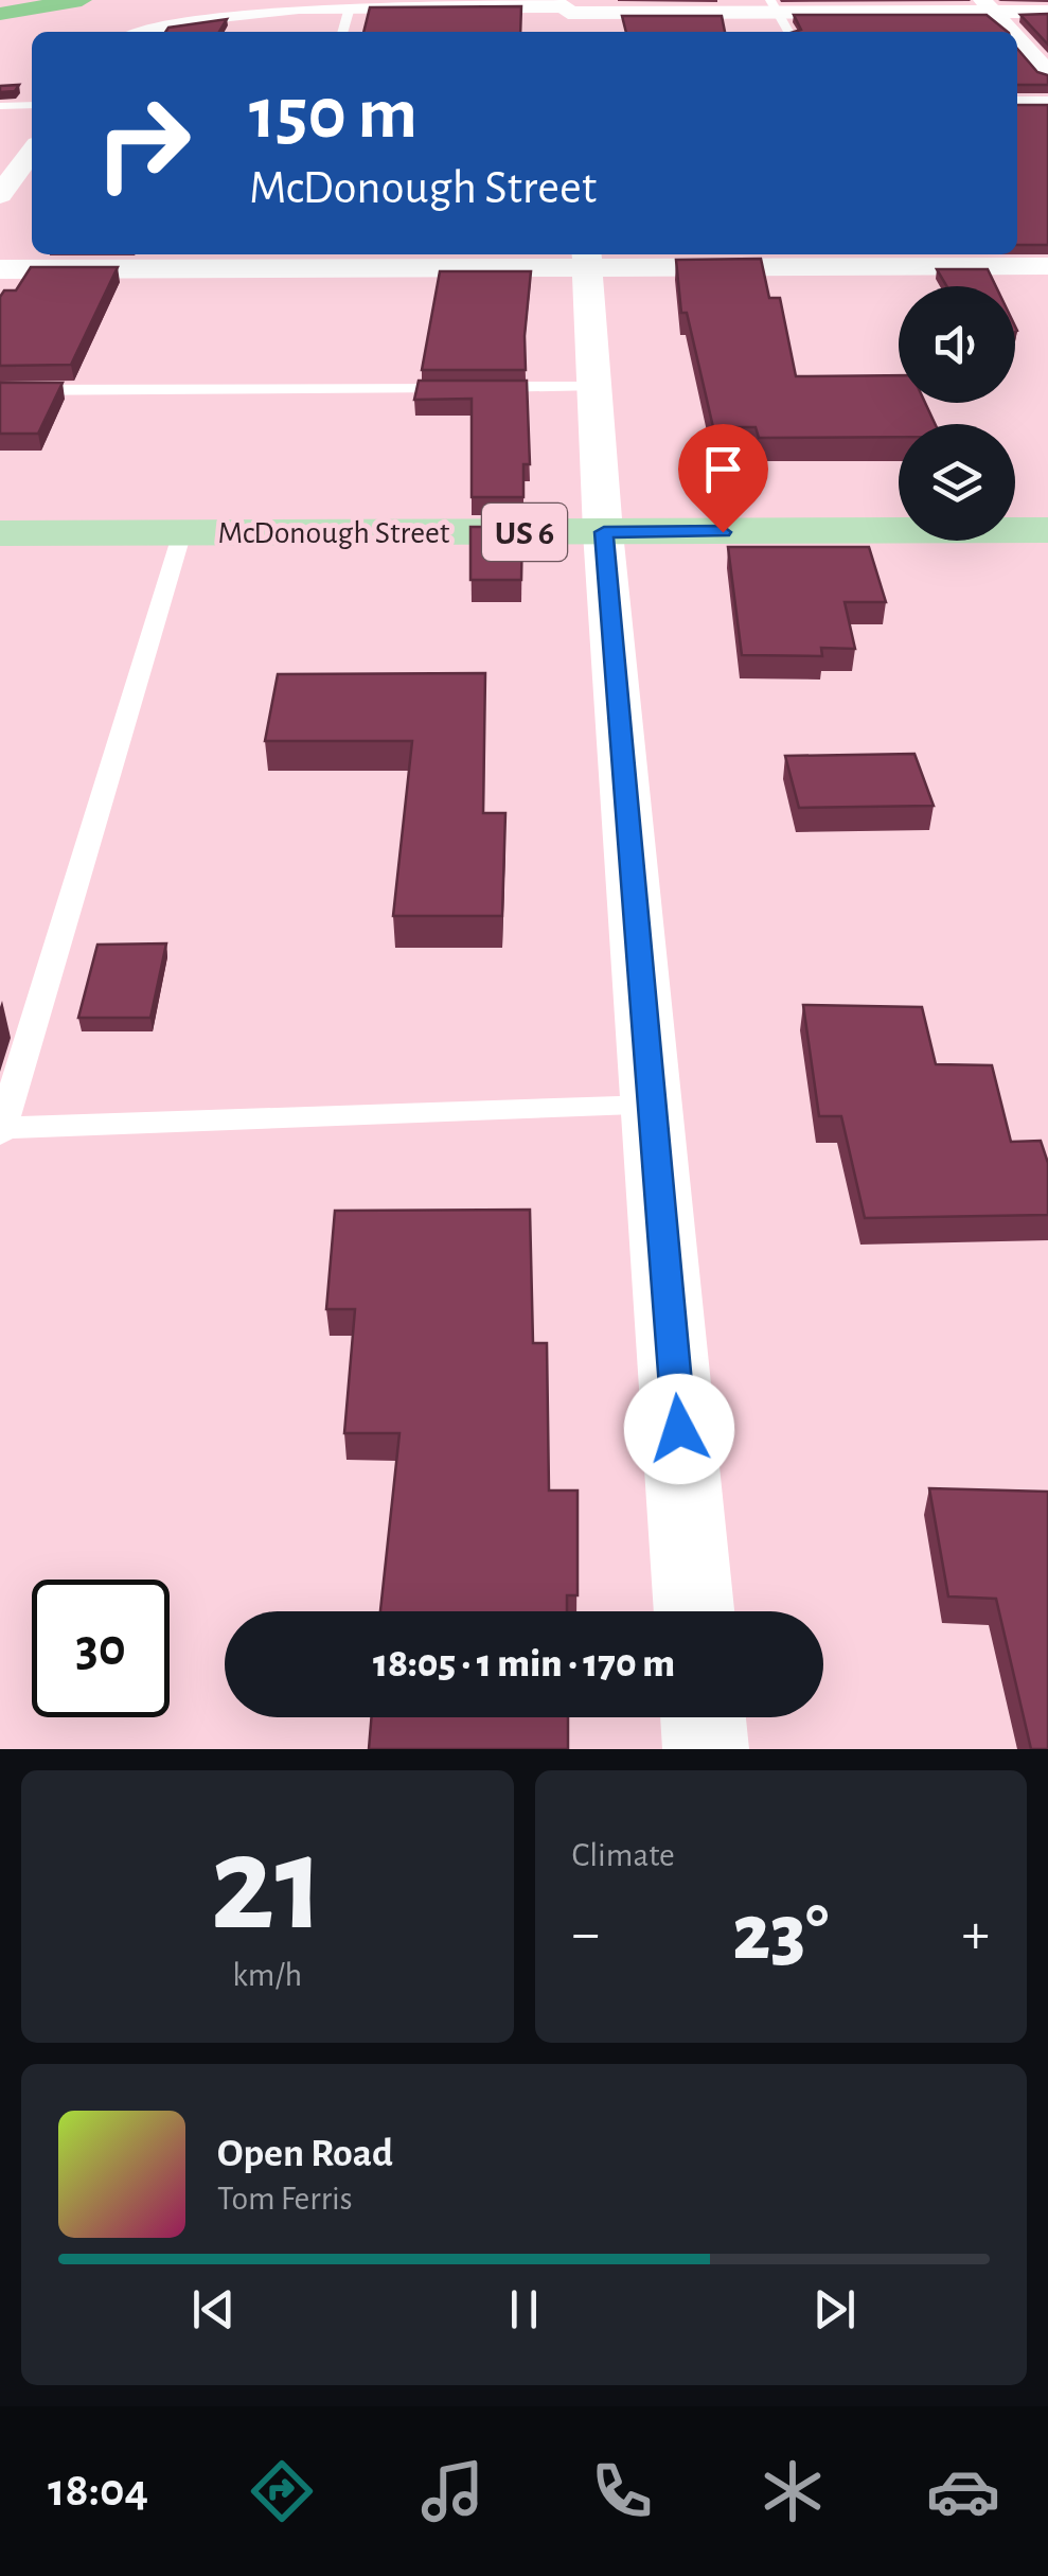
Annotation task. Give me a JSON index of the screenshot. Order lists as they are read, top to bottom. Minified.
{"streets":{"main road":["McDonough Street","US 6"]},"page":{"turn":["150 m","McDonough Street"],"limit":"30","trip":"18:05 · 1 min · 170 m","tile":[["21","km/h"],"Climate"],"heat":["−","23°","+"],"song":["Open Road","Tom Ferris"],"tabs":"18:04"}}
